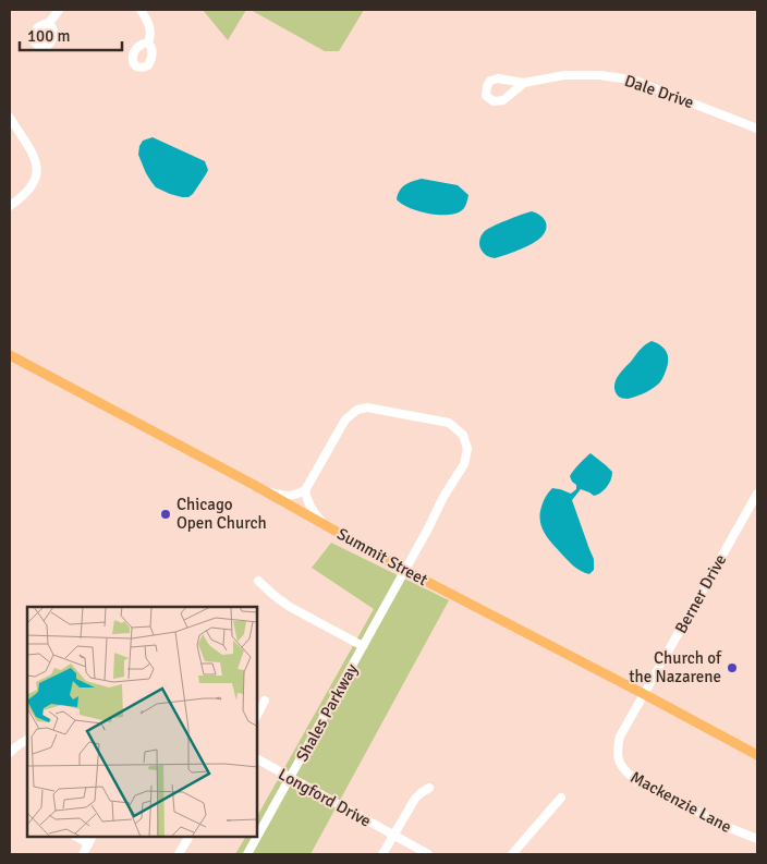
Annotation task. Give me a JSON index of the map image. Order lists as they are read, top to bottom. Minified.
{"streets":{"main road":["Summit Street"],"street":["Dale Drive","Berner Drive","Shales Parkway","Longford Drive","Mackenzie Lane"]},"crossings":[["Summit Street","Berner Drive"],["Summit Street","Shales Parkway"],["Summit Street","Mackenzie Lane"],["Berner Drive","Mackenzie Lane"],["Shales Parkway","Longford Drive"]],"places":["Chicago Open Church","Church of the Nazarene"],"scale_bar":"100 m"}
